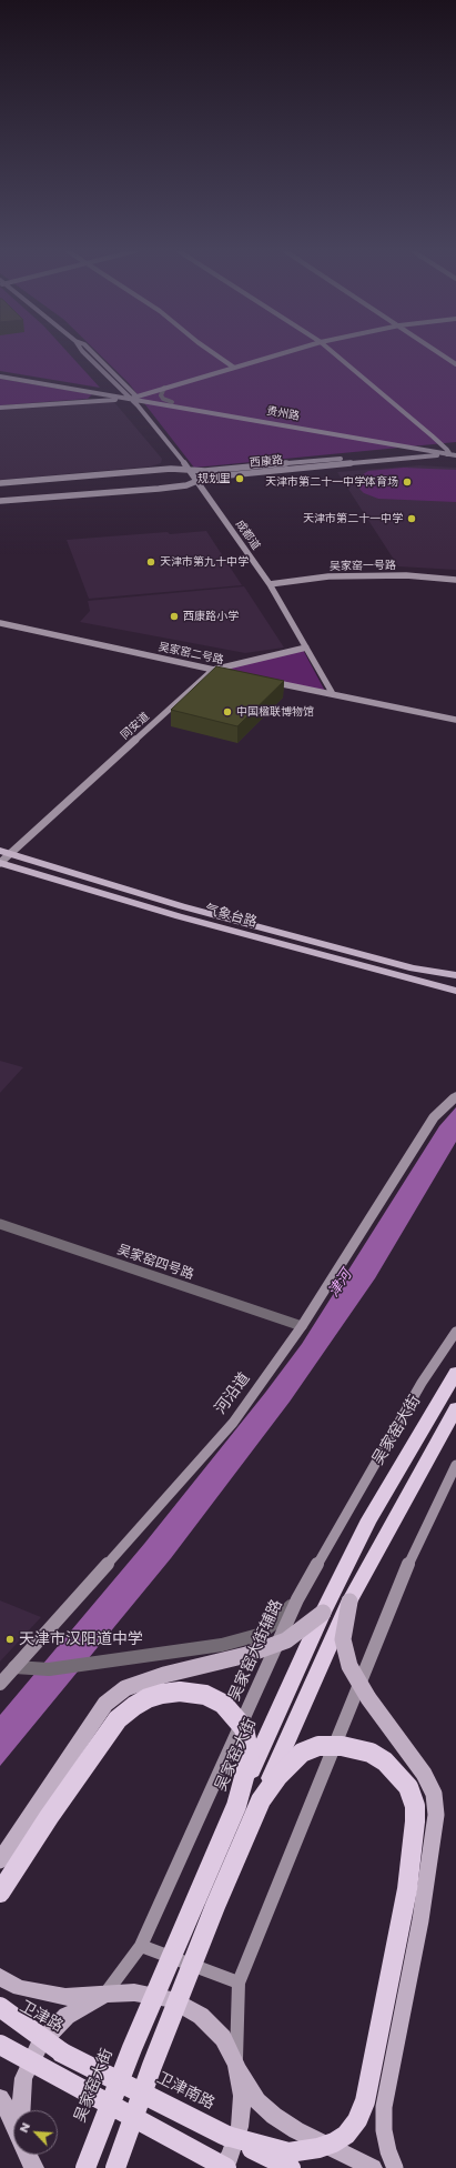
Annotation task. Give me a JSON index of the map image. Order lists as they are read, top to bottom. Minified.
{"streets":{"highway":["吴家窑大街","卫津路","卫津南路"],"main road":["气象台路"],"street":["贵州路","西康路","成都道","吴家窑一号路","吴家窑二号路","同安道","吴家窑四号路","河沿道","吴家窑大街辅路"]},"crossings":[["贵州路","西康路"],["贵州路","成都道"],["西康路","成都道"],["成都道","吴家窑一号路"],["成都道","同安道"],["吴家窑二号路","同安道"],["同安道","气象台路"],["吴家窑四号路","河沿道"],["卫津路","卫津南路"]],"water":["津河"],"places":["规划里","天津市第二十一中学体育场","天津市第二十一中学","天津市第九十中学","西康路小学","中国楹联博物馆","天津市汉阳道中学"],"north":"top left"}
